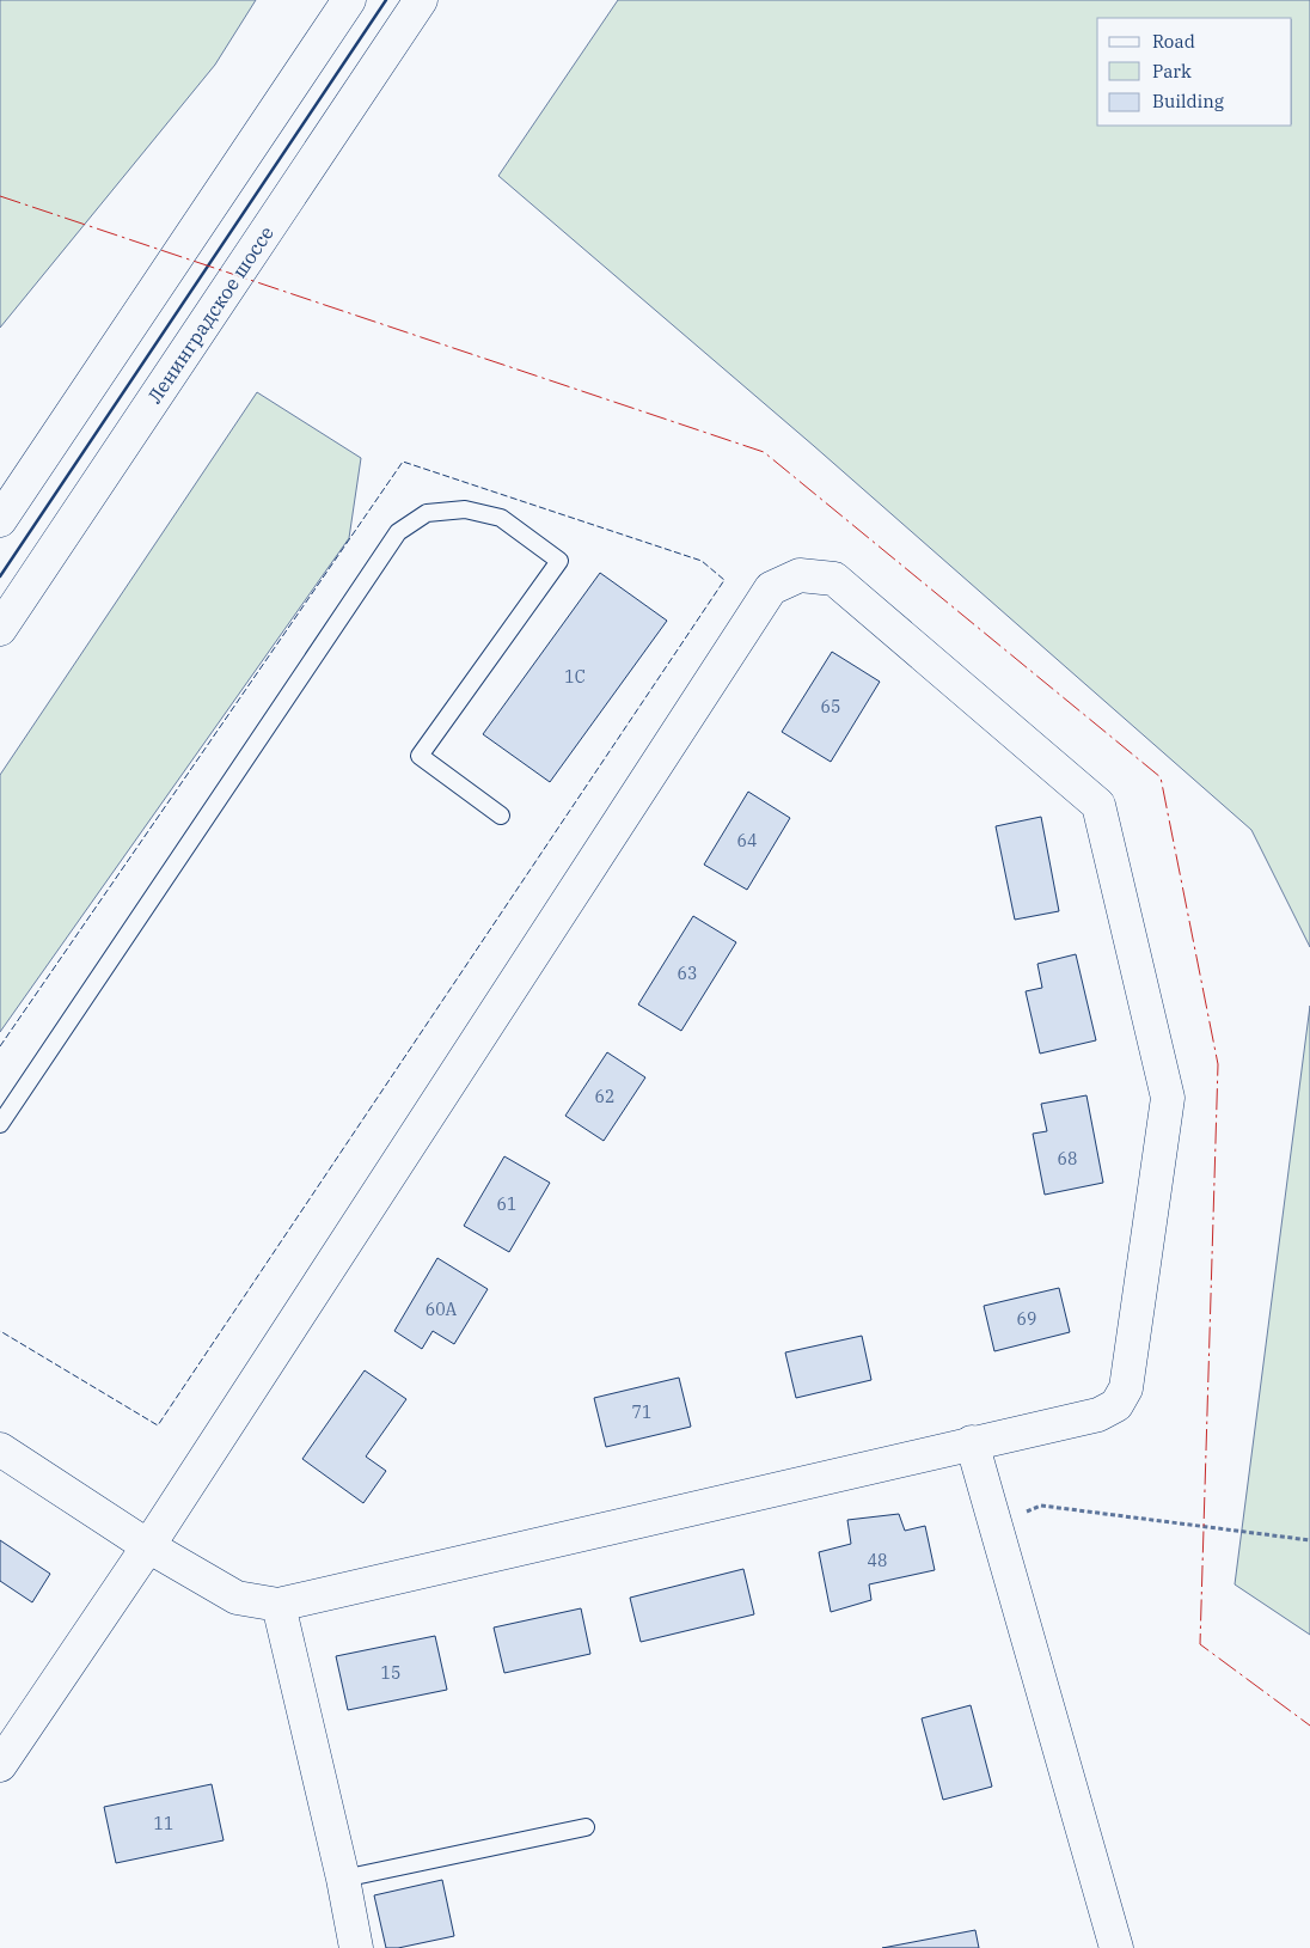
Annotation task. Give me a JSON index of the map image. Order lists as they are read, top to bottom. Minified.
{"streets":{"main road":["Ленинградское шоссе"]},"house_numbers":["1С","65","64","63","62","68","61","60А","69","71","48","15","11"],"legend":["Road","Park","Building"]}
